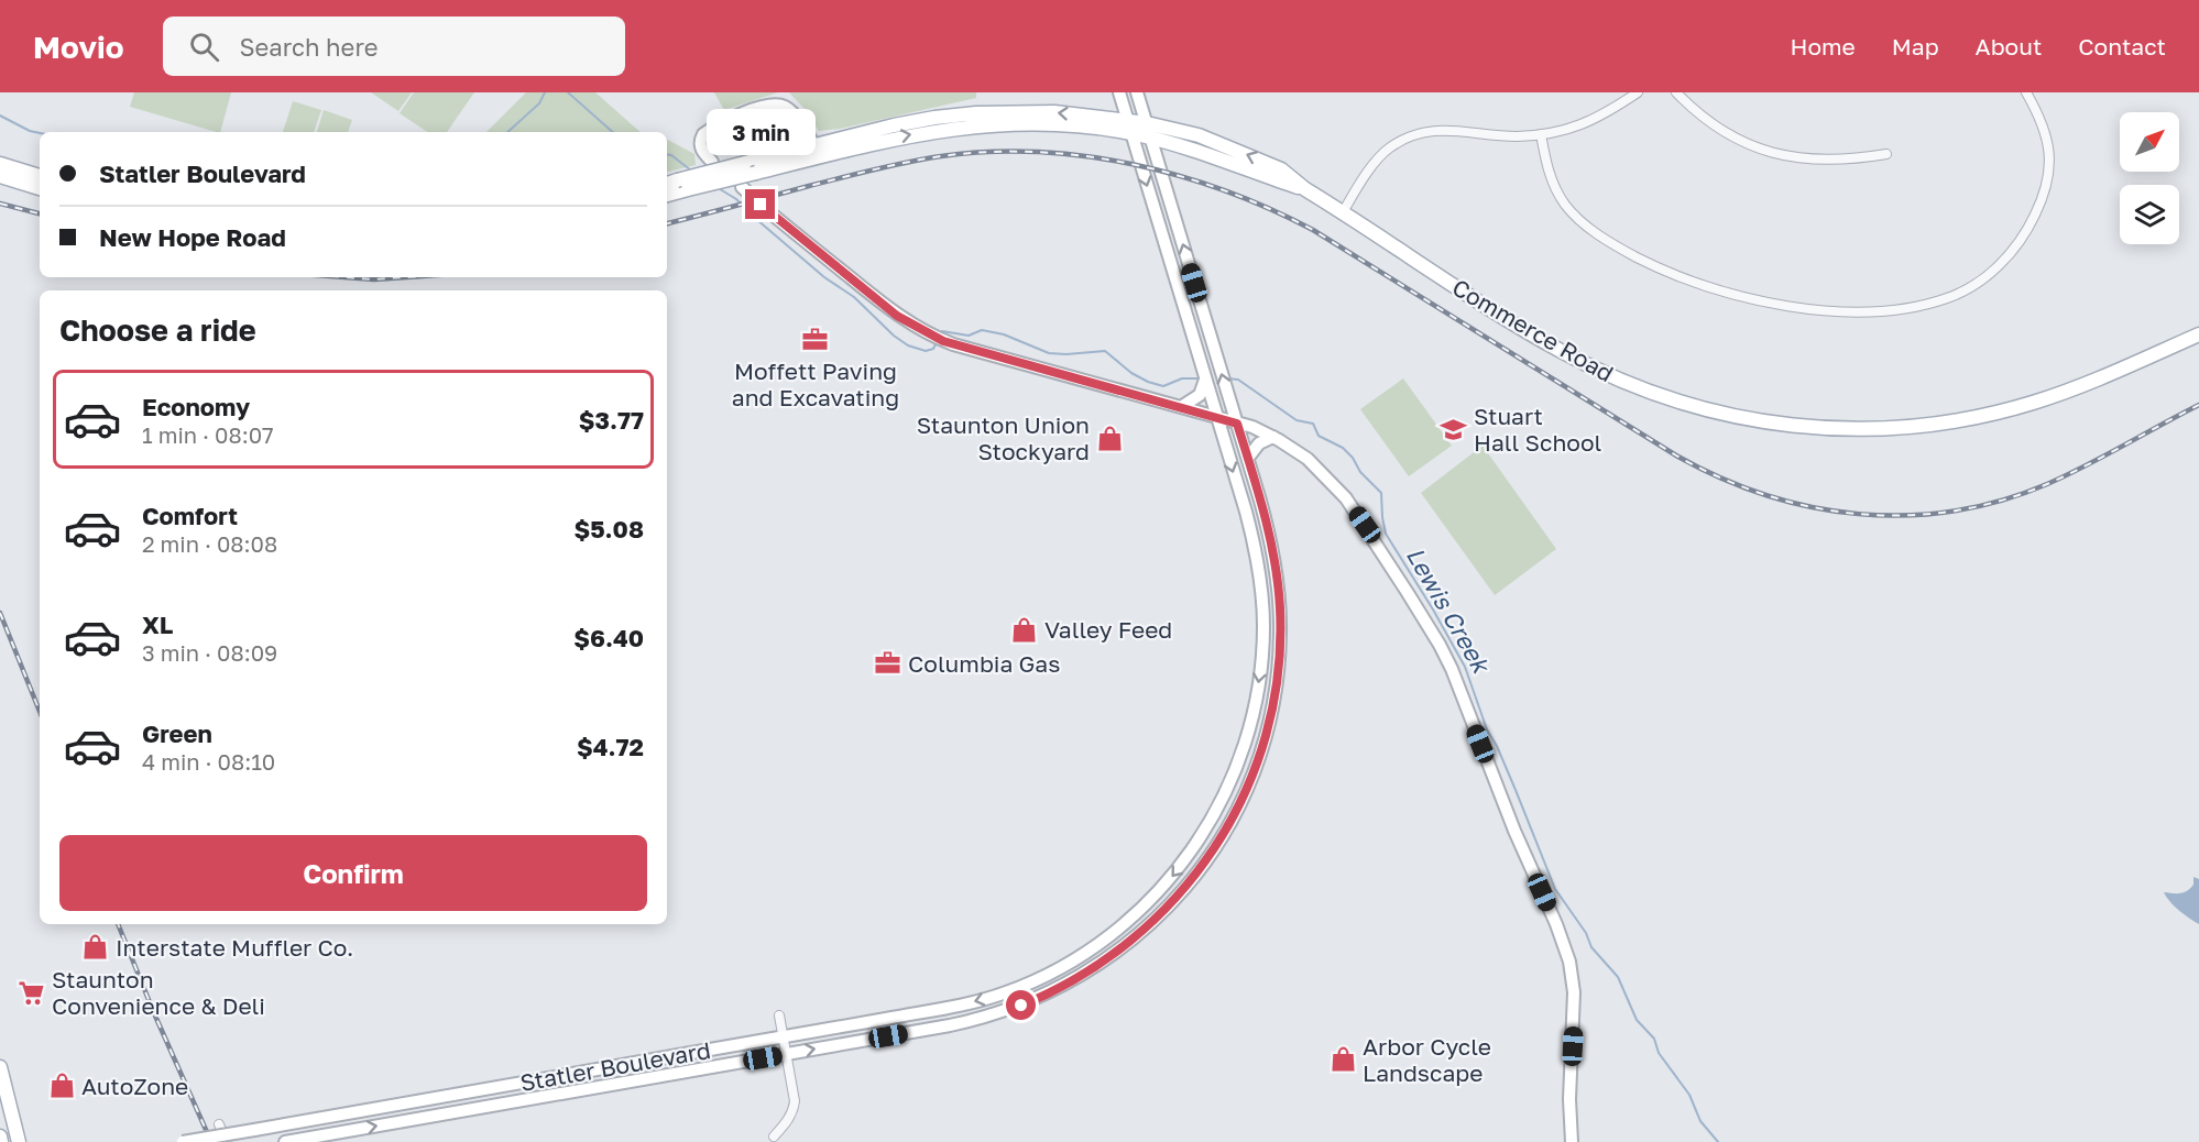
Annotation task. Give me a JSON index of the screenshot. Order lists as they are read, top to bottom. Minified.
{"streets":{"main road":["Commerce Road","Statler Boulevard"]},"crossings":[["Commerce Road","Statler Boulevard"]],"water":["Lewis Creek"],"places":{"office":["Moffett Paving and Excavating","Columbia Gas"],"school or university":["Stuart Hall School"],"shop":["Staunton Union Stockyard","Valley Feed","Interstate Muffler Co.","Arbor Cycle Landscape","AutoZone"],"supermarket":["Staunton Convenience & Deli"]},"north":"top right","page":{"header":"Movio","search":"Search here","nav":["Home","Map","About","Contact"],"bubble":"3 min","banner":["Statler Boulevard","New Hope Road"],"heading":"Choose a ride","list":[{"name":"Economy","note":"1 min · 08:07","value":"$3.77"},{"name":"Comfort","note":"2 min · 08:08","value":"$5.08"},{"name":"XL","note":"3 min · 08:09","value":"$6.40"},{"name":"Green","note":"4 min · 08:10","value":"$4.72"}],"buttons":"Confirm"}}
